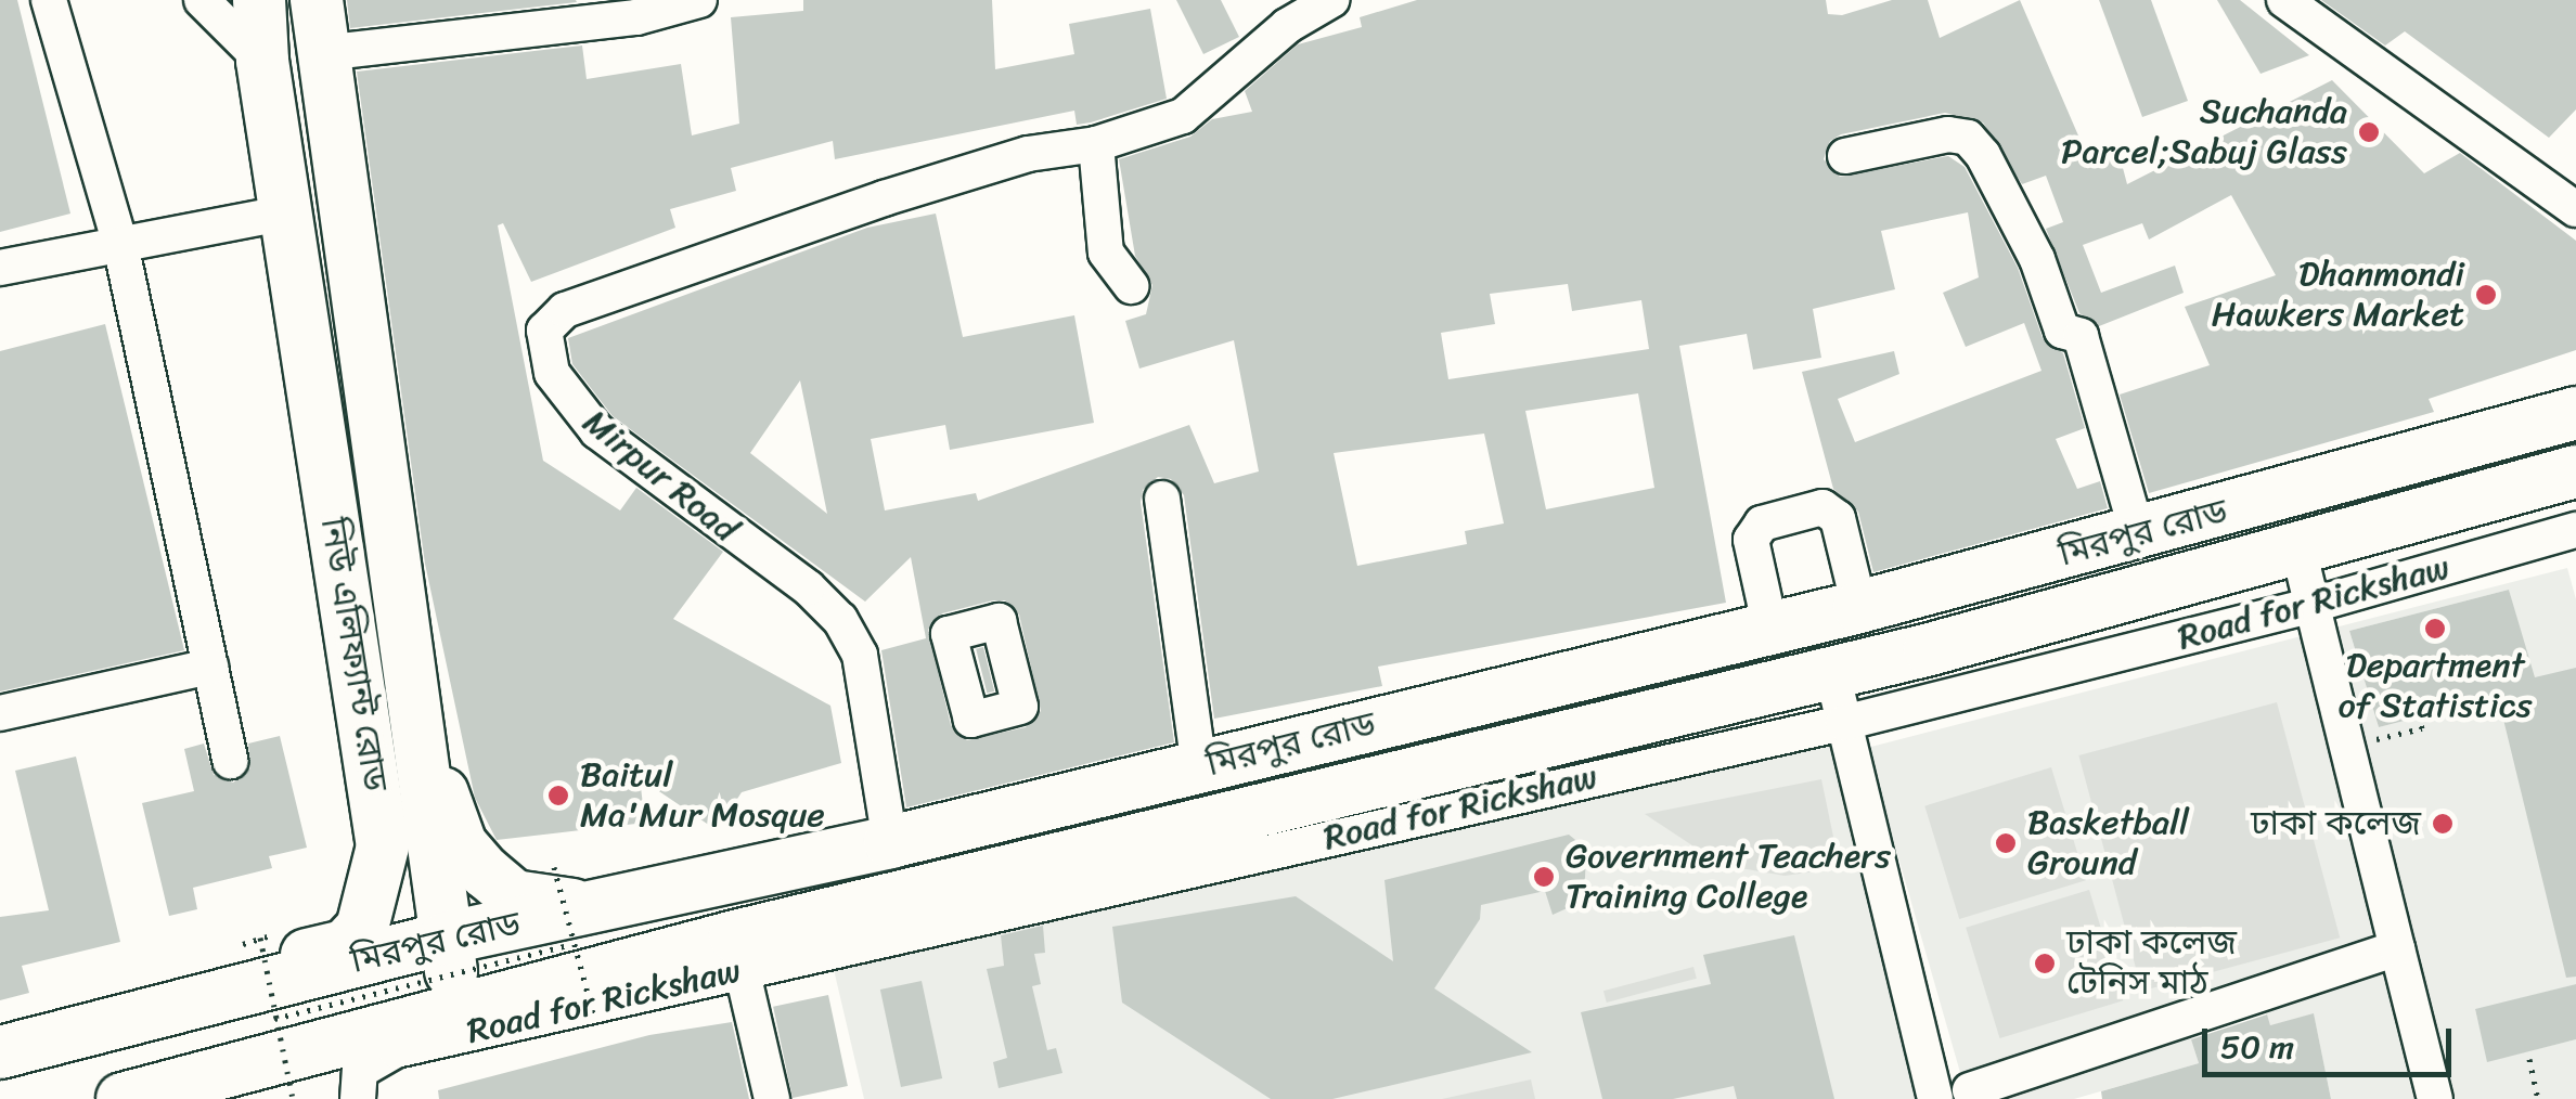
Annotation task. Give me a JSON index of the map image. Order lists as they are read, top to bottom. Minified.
{"streets":{"highway":["মিরপুর রোড","নিউ এলিফ্যান্ট রোড"],"street":["Mirpur Road","Road for Rickshaw"]},"crossings":[["Mirpur Road","মিরপুর রোড"],["মিরপুর রোড","Road for Rickshaw"],["মিরপুর রোড","নিউ এলিফ্যান্ট রোড"]],"places":["Suchanda Parcel;Sabuj Glass","Dhanmondi Hawkers Market","Department of Statistics","Baitul Ma'Mur Mosque","ঢাকা কলেজ","Basketball Ground","Government Teachers Training College","ঢাকা কলেজ টেনিস মাঠ"],"scale_bar":"50 m"}
